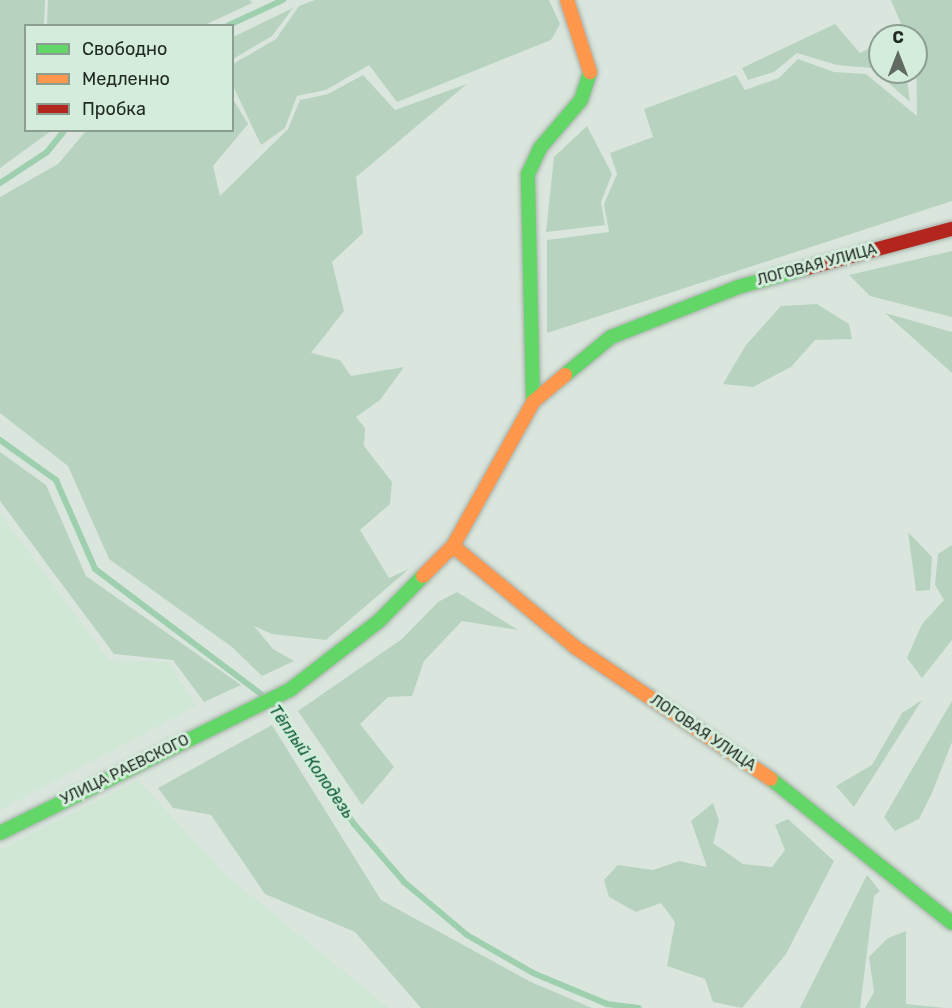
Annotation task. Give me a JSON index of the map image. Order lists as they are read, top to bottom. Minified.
{"streets":{"street":["ЛОГОВАЯ УЛИЦА","УЛИЦА РАЕВСКОГО"]},"crossings":[["ЛОГОВАЯ УЛИЦА","УЛИЦА РАЕВСКОГО"]],"water":["Тёплый Колодезь"],"legend":["Свободно","Медленно","Пробка"],"north":"top"}
